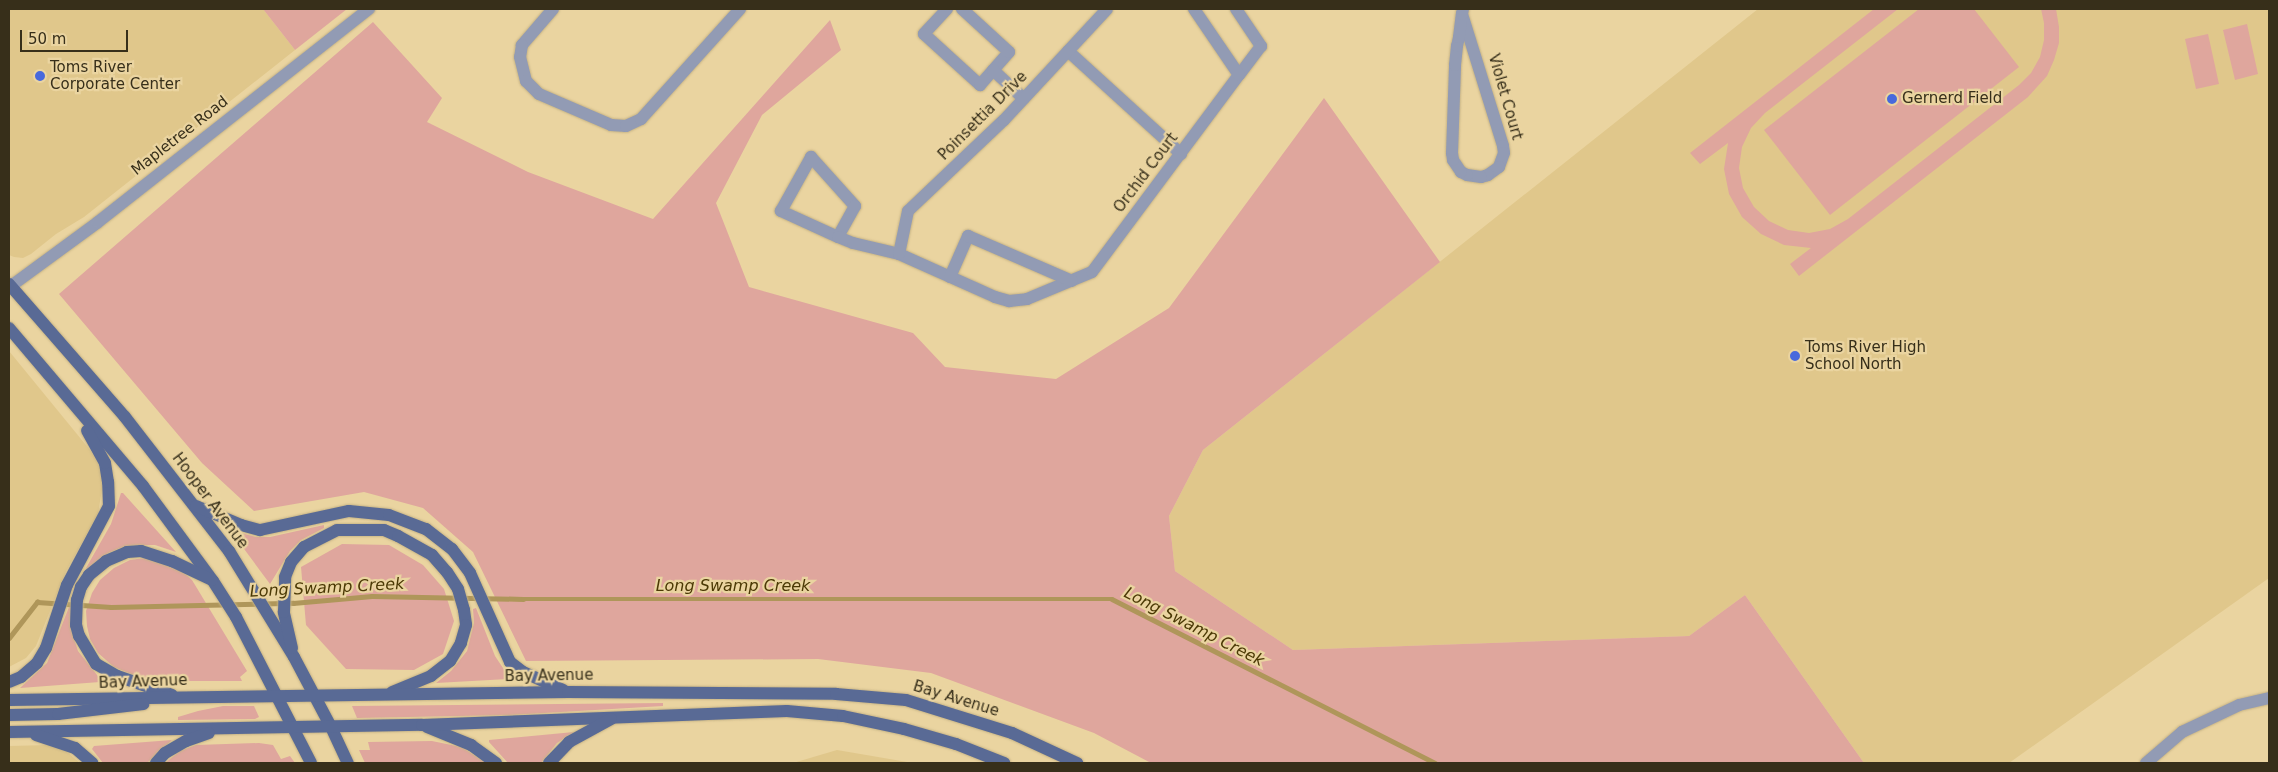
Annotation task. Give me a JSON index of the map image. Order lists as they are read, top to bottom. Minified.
{"streets":{"main road":["Hooper Avenue","Bay Avenue"],"street":["Violet Court","Poinsettia Drive","Mapletree Road","Orchid Court"]},"crossings":[["Poinsettia Drive","Orchid Court"],["Mapletree Road","Hooper Avenue"],["Hooper Avenue","Bay Avenue"]],"water":["Long Swamp Creek"],"places":["Toms River Corporate Center","Gernerd Field","Toms River High School North"],"scale_bar":"50 m"}
